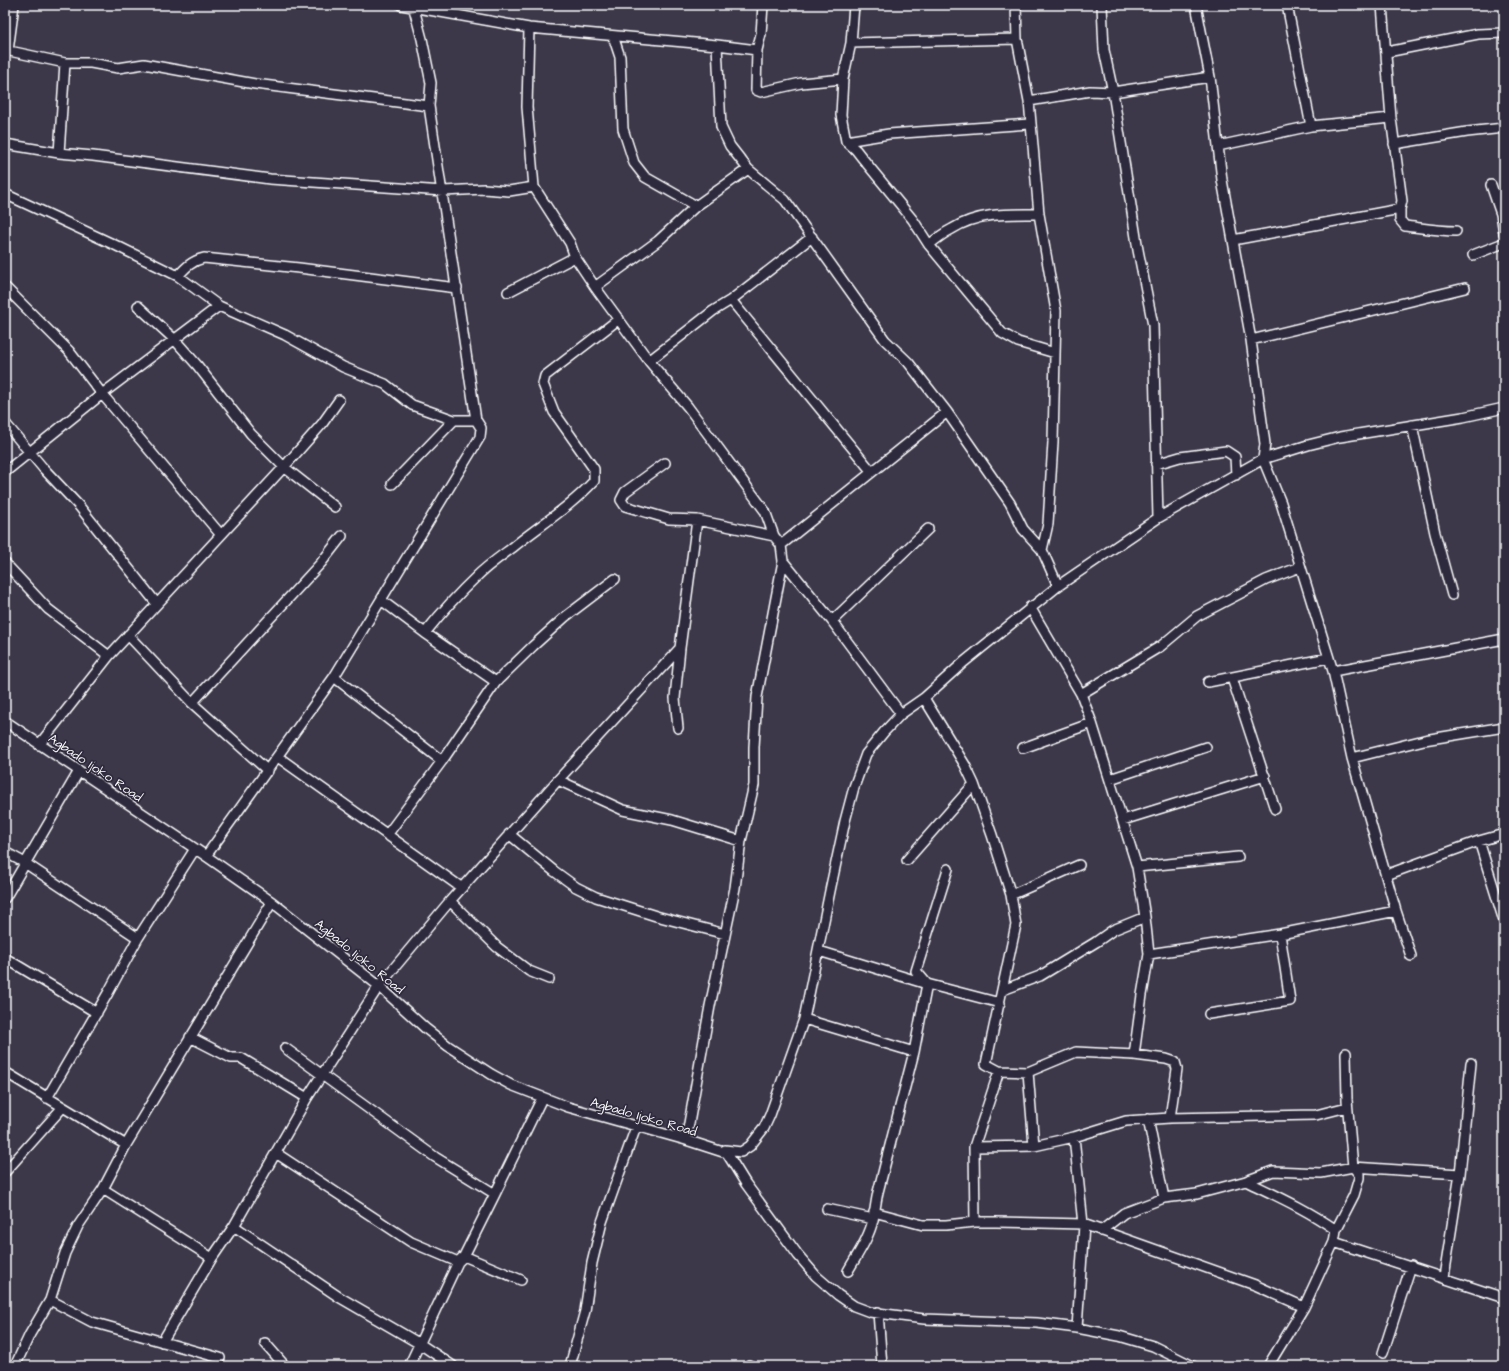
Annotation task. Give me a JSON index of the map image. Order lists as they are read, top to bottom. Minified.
{"streets":{"street":["Agbado Ijoko Road"]}}
